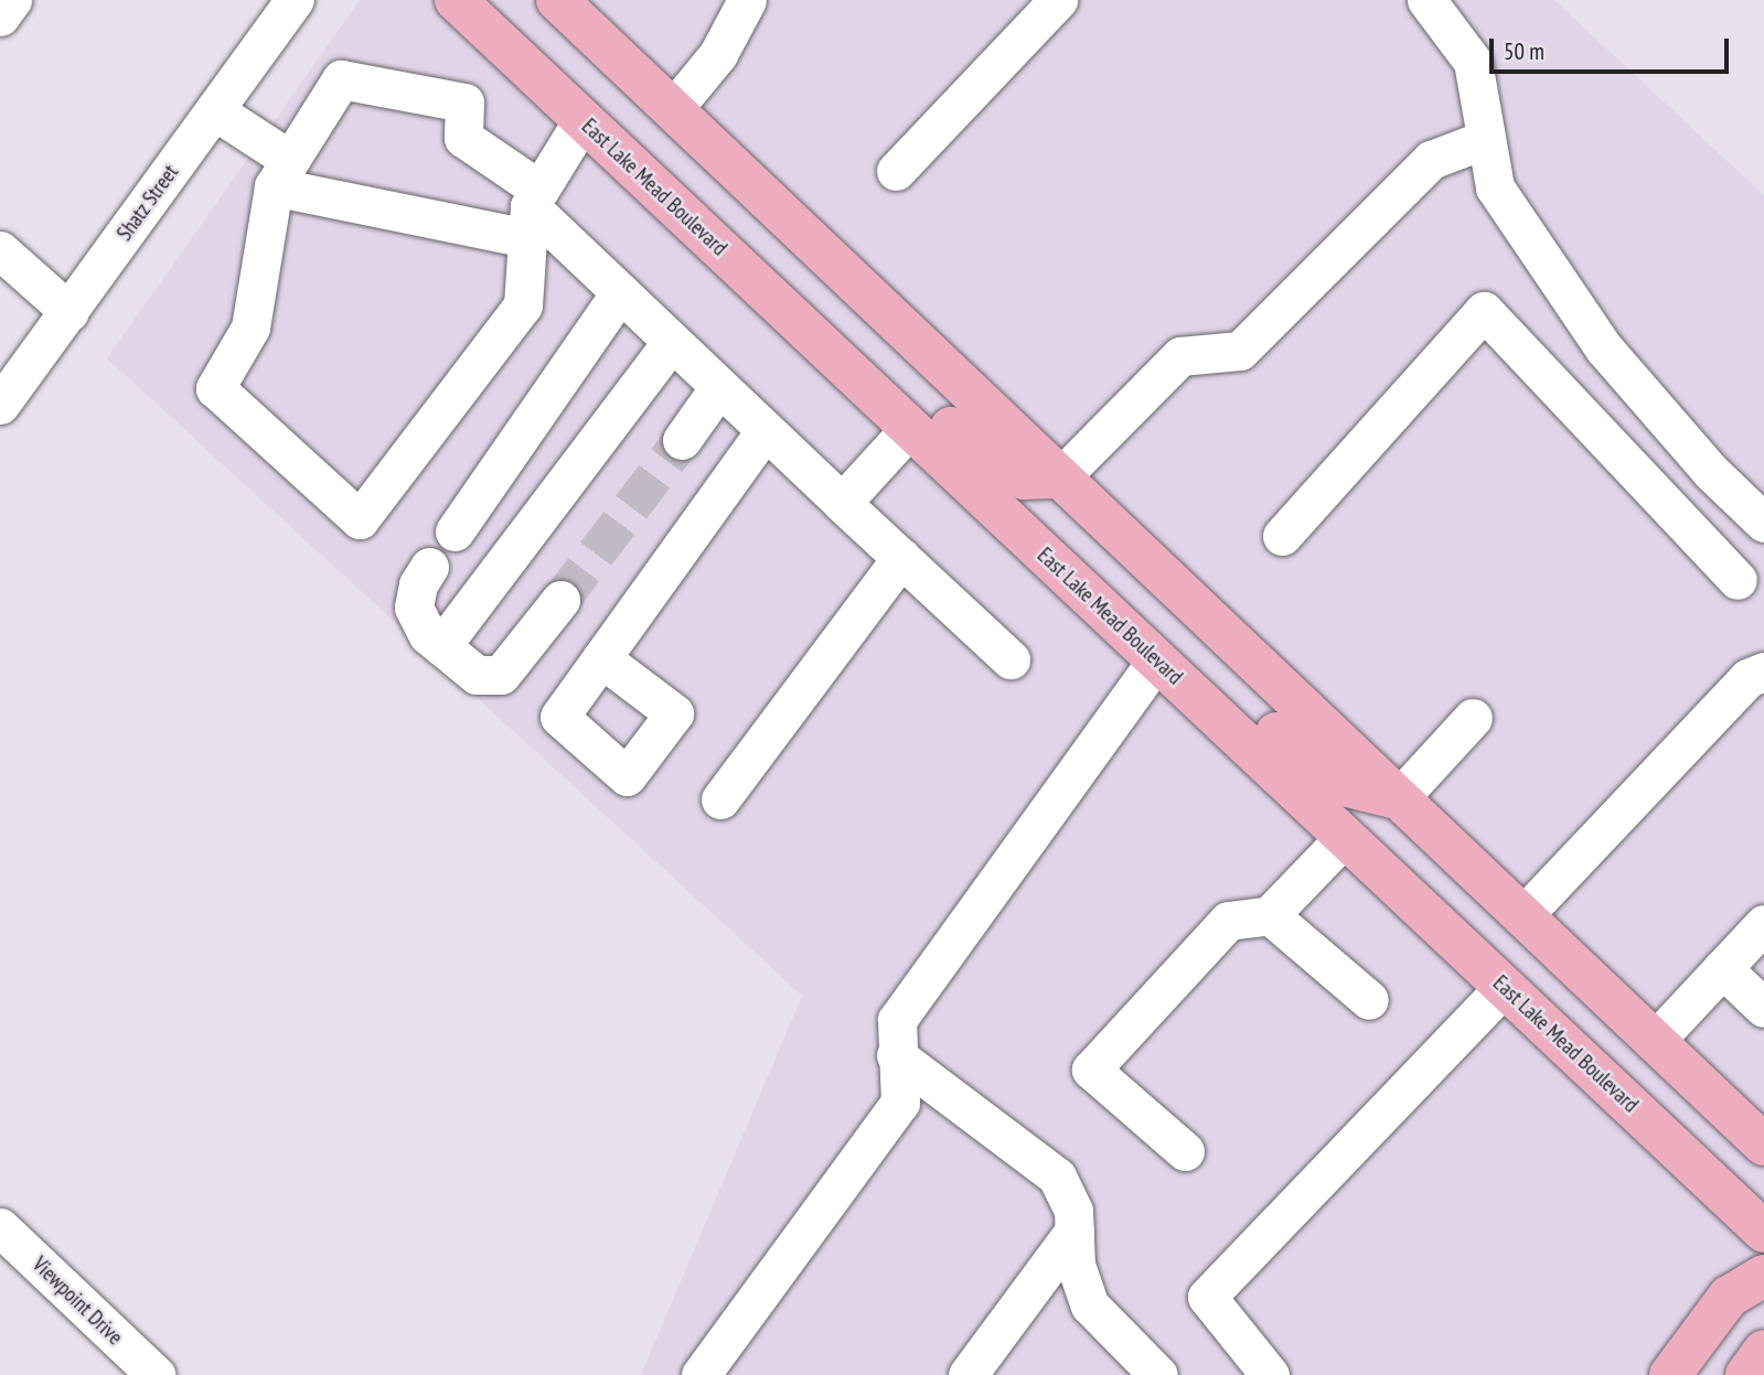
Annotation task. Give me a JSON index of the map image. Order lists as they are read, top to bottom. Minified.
{"streets":{"main road":["East Lake Mead Boulevard"],"street":["Shatz Street","Viewpoint Drive"]},"scale_bar":"50 m"}
